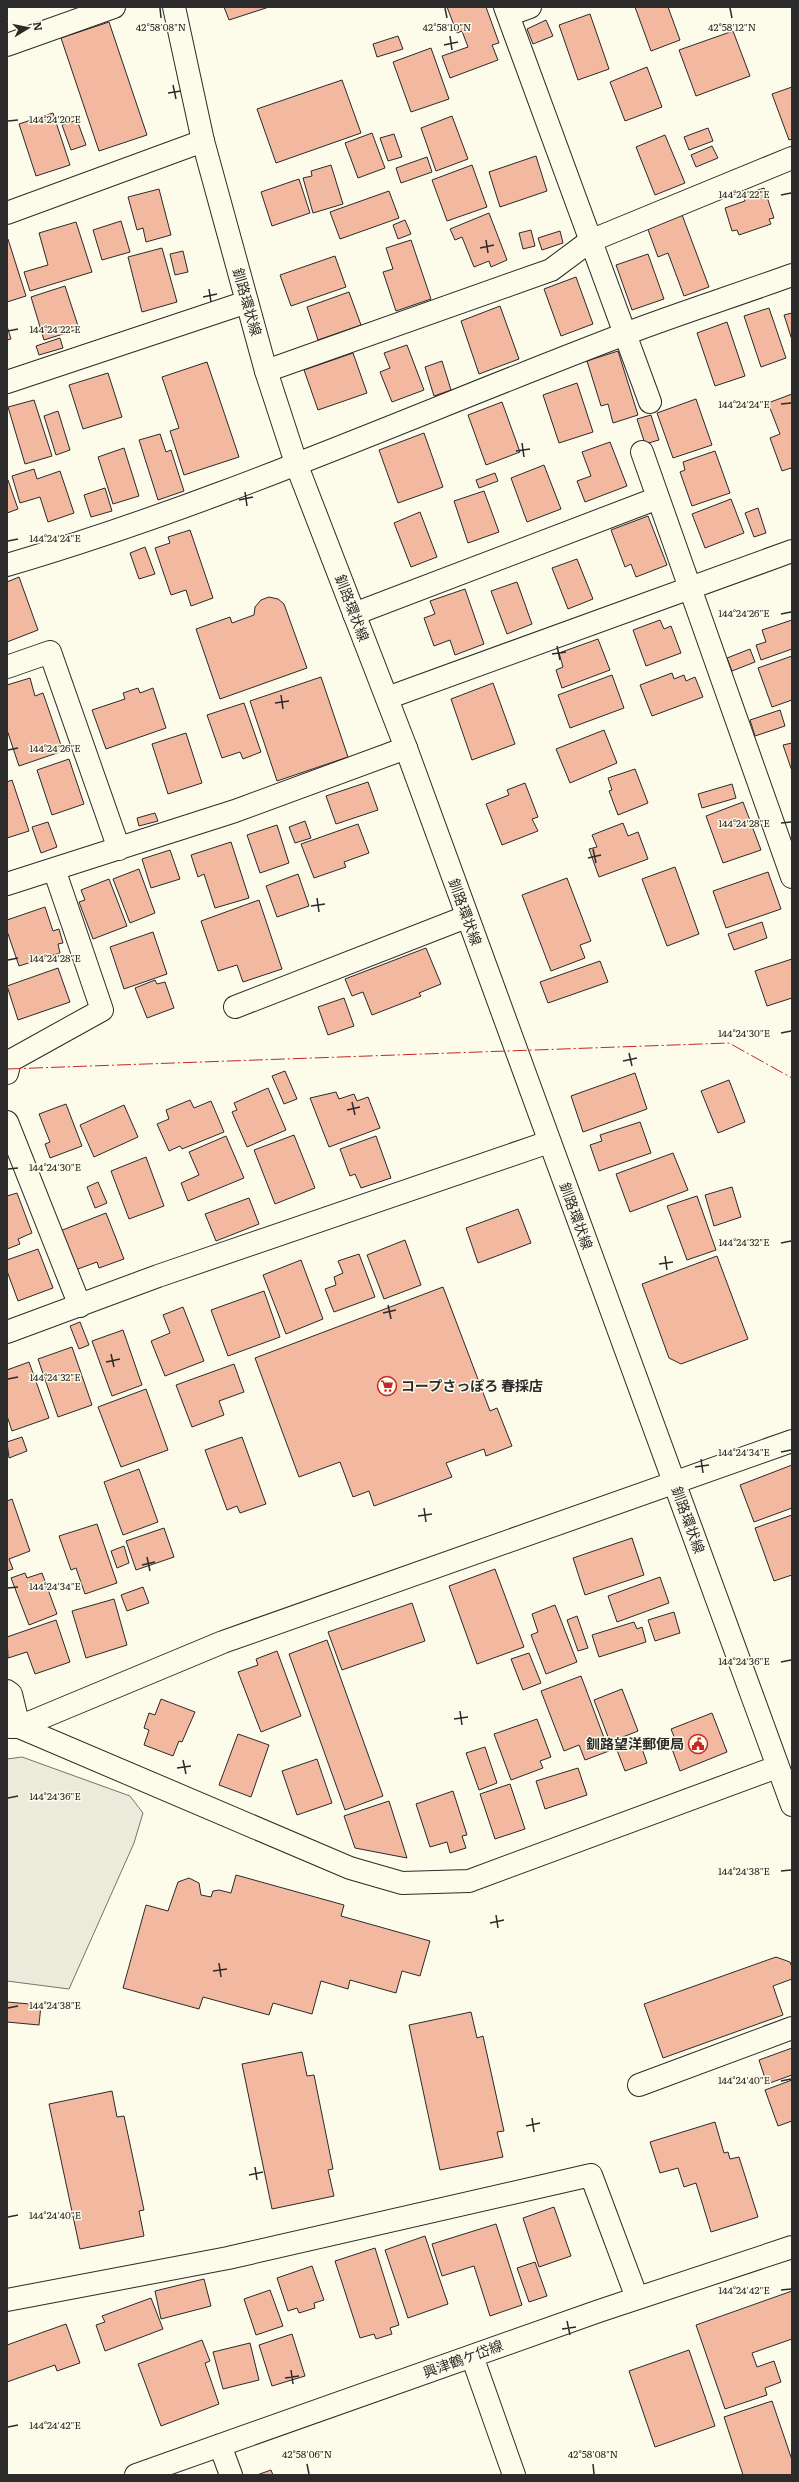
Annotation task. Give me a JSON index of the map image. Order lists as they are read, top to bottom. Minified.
{"streets":{"street":["釧路環状線","興津鶴ケ岱線"]},"places":{"supermarket":["コープさっぽろ 春採店"],"public building":["釧路望洋郵便局"]},"north":"right","coordinates":["42°58'08\"N","42°58'10\"N","42°58'12\"N","144°24'20\"E","144°24'22\"E","144°24'24\"E","144°24'26\"E","144°24'28\"E","144°24'30\"E","144°24'32\"E","144°24'34\"E","144°24'36\"E","144°24'38\"E","144°24'40\"E","144°24'42\"E","42°58'06\"N"]}
